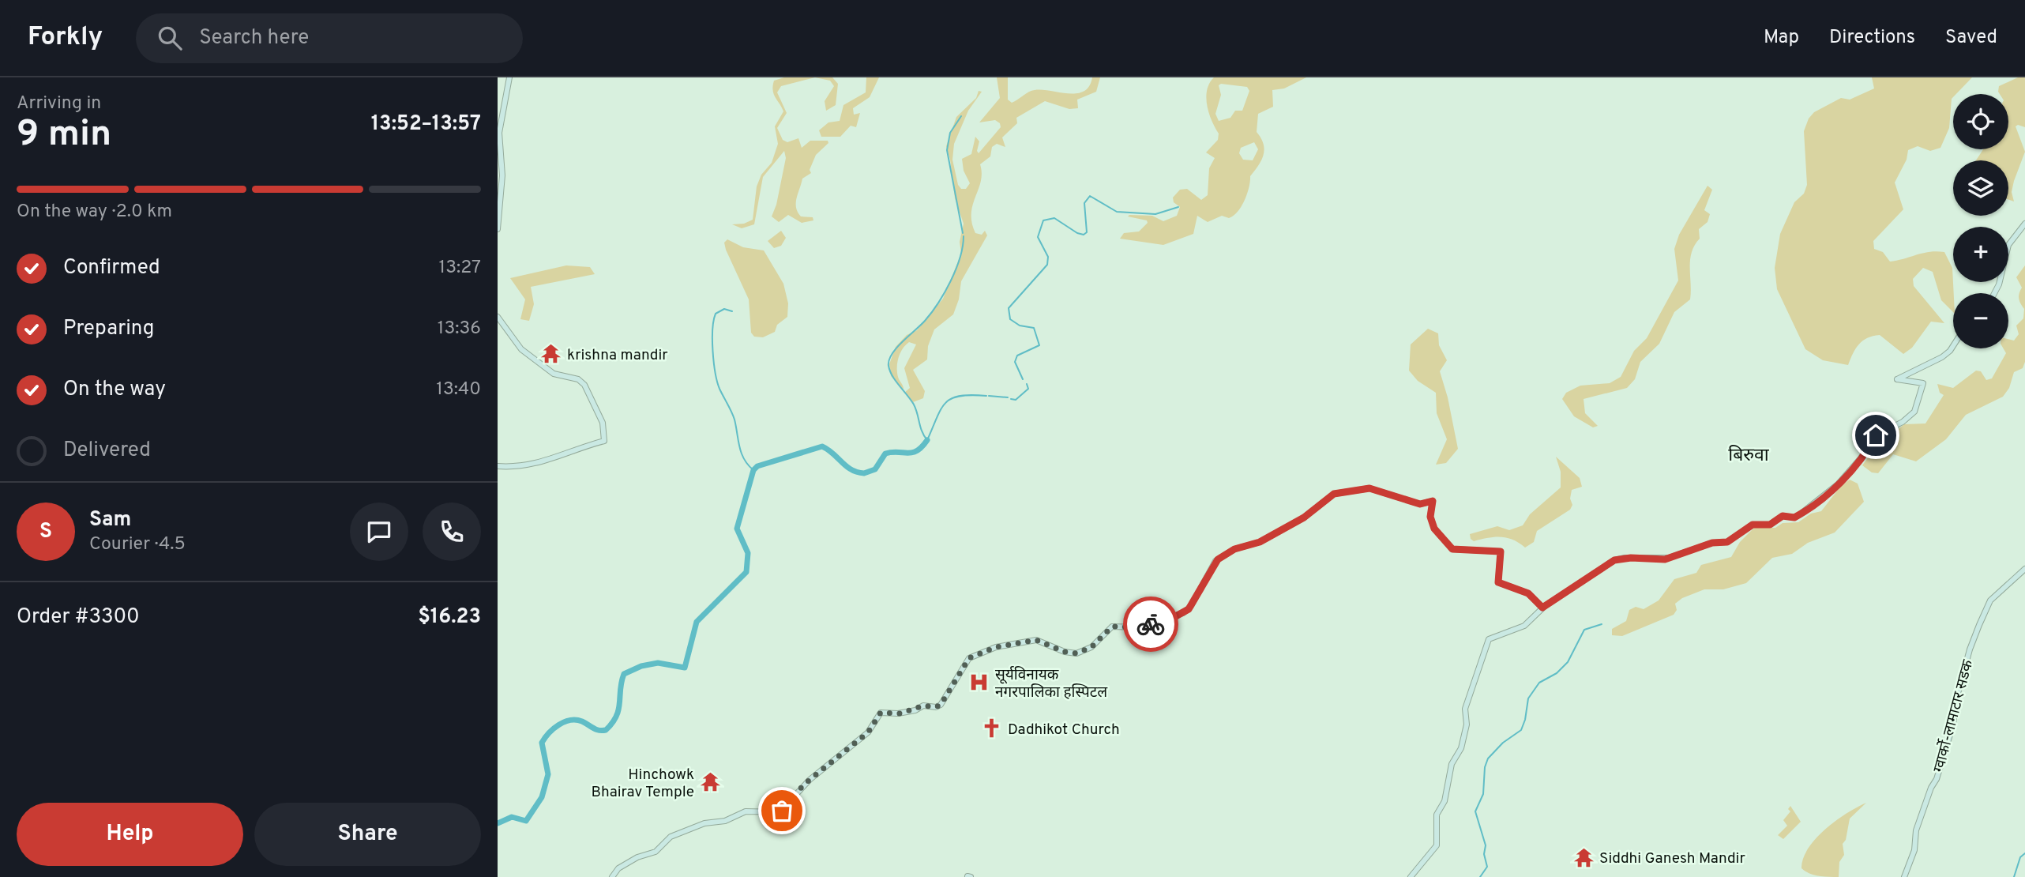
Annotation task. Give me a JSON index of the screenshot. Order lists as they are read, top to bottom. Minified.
{"streets":{"street":["ग्वार्को-लामाटार सडक"]},"districts":["बिरुवा"],"places":{"temple":["krishna mandir","Hinchowk Bhairav Temple","Siddhi Ganesh Mandir"],"hospital":["सूर्यविनायक नगरपालिका हस्पिटल"],"church":["Dadhikot Church"]},"page":{"header":"Forkly","search":"Search here","nav":["Map","Directions","Saved"],"heading":["9 min","Arriving in","13:52–13:57"],"panel":["Sam","Courier · 4.5","Order #3300","$16.23"],"map_buttons":["+","−"],"bar":"On the way · 2.0 km","list":[["Confirmed","13:27"],["Preparing","13:36"],["On the way","13:40"],"Delivered"],"round":"S","buttons":["Help","Share"]}}
